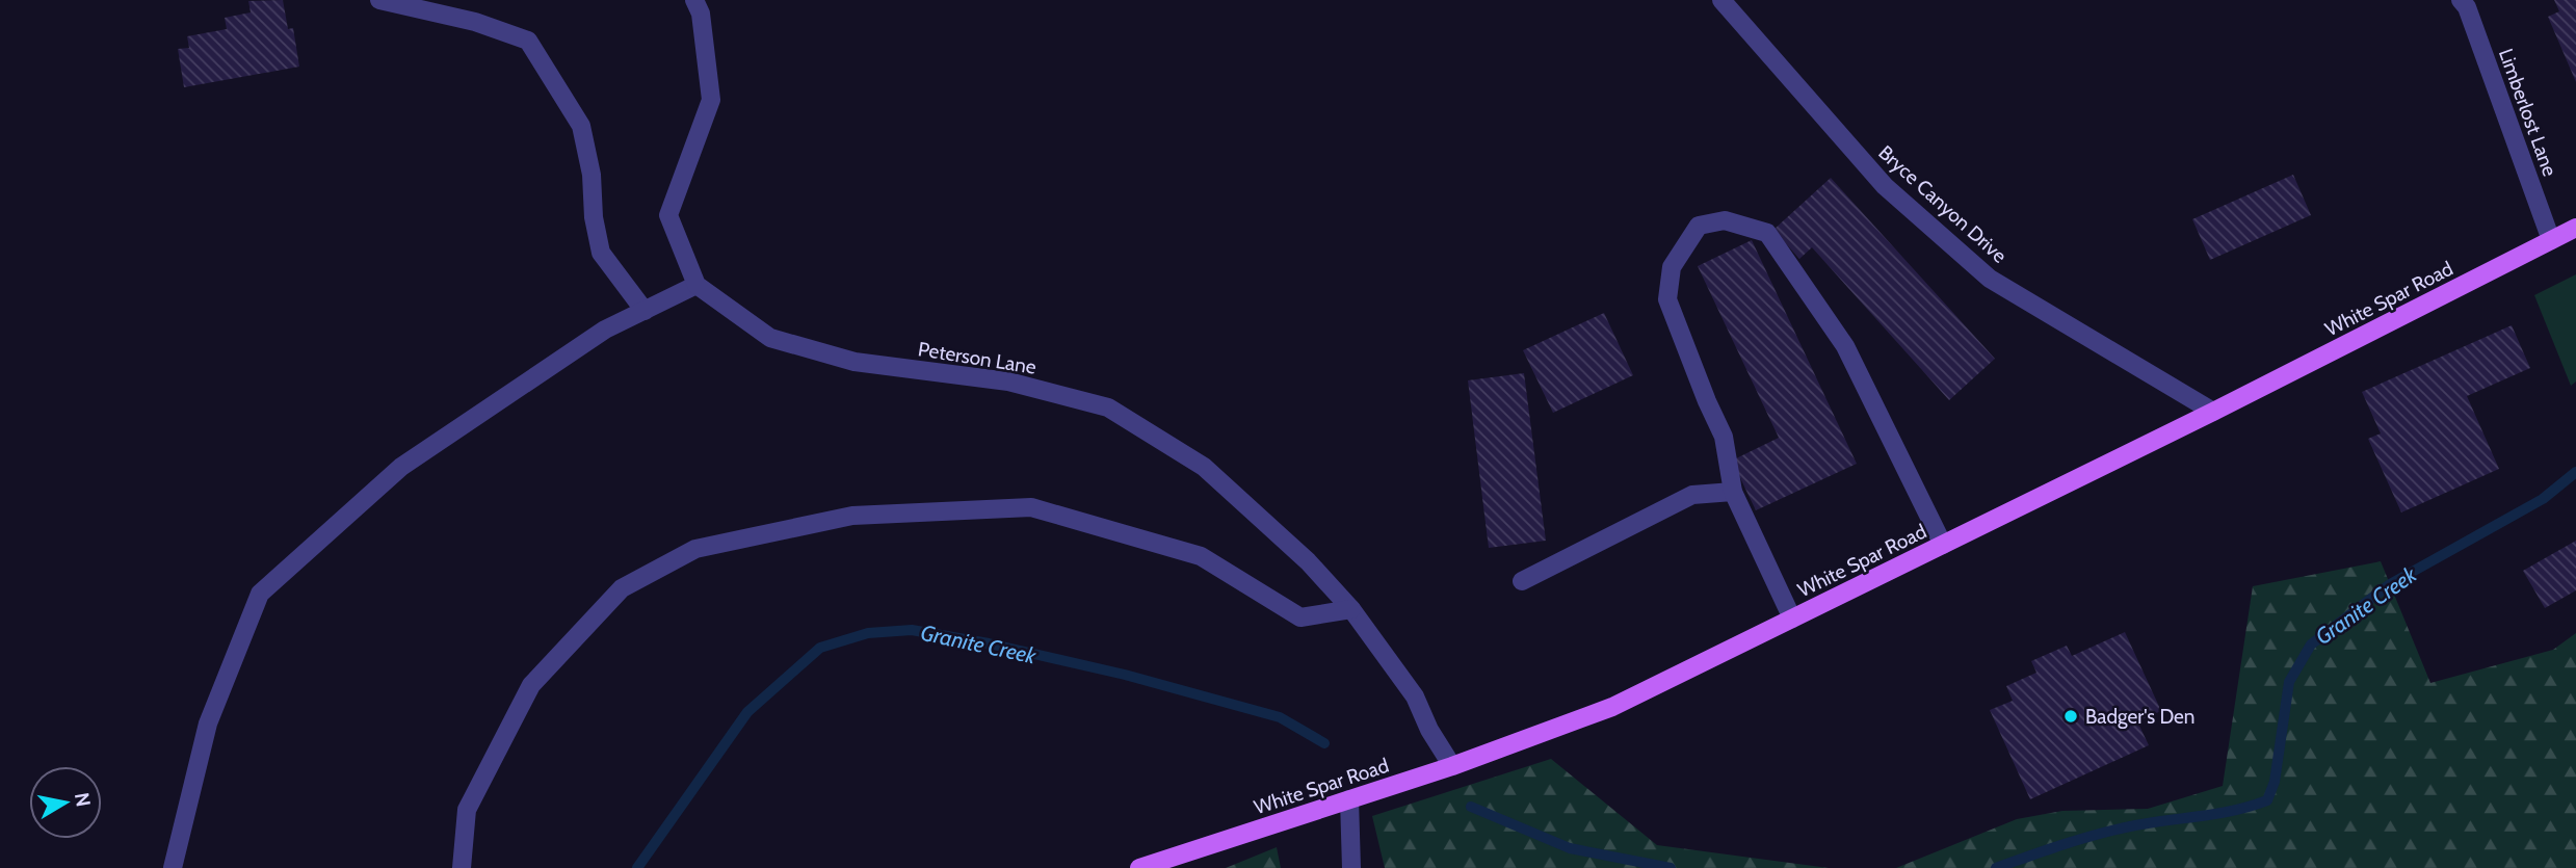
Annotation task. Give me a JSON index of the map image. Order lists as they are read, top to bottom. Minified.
{"streets":{"main road":["White Spar Road"],"street":["Limberlost Lane","Bryce Canyon Drive","Peterson Lane"]},"crossings":[["Limberlost Lane","White Spar Road"],["Bryce Canyon Drive","White Spar Road"],["White Spar Road","Peterson Lane"]],"water":["Granite Creek"],"places":["Badger's Den"],"north":"right"}
